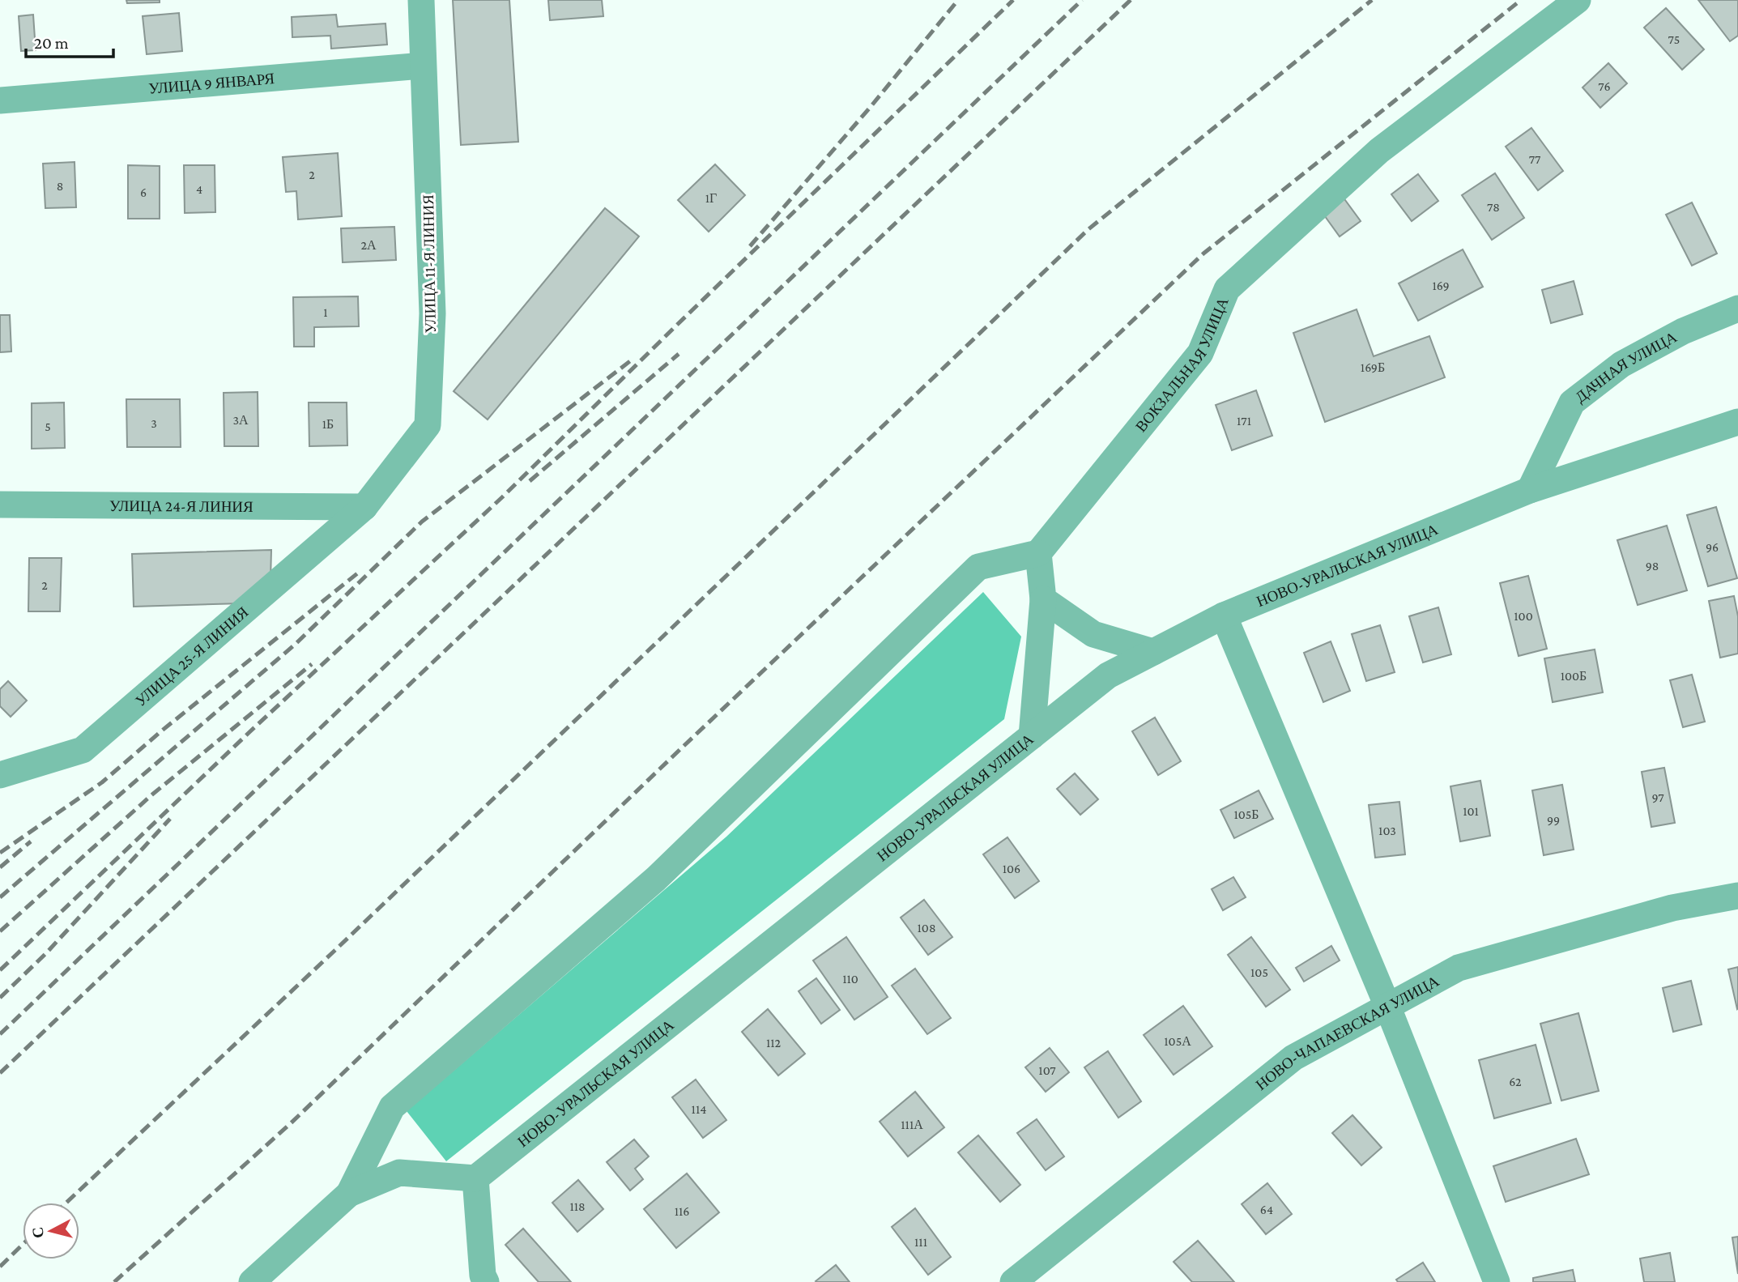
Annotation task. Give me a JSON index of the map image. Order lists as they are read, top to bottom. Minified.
{"streets":{"street":["УЛИЦА 9 ЯНВАРЯ","УЛИЦА 11-Я ЛИНИЯ","ВОКЗАЛЬНАЯ УЛИЦА","ДАЧНАЯ УЛИЦА","УЛИЦА 24-Я ЛИНИЯ","НОВО-УРАЛЬСКАЯ УЛИЦА","УЛИЦА 25-Я ЛИНИЯ","НОВО-ЧАПАЕВСКАЯ УЛИЦА"]},"crossings":[["УЛИЦА 9 ЯНВАРЯ","УЛИЦА 11-Я ЛИНИЯ"],["УЛИЦА 11-Я ЛИНИЯ","УЛИЦА 24-Я ЛИНИЯ"],["УЛИЦА 11-Я ЛИНИЯ","УЛИЦА 25-Я ЛИНИЯ"],["ДАЧНАЯ УЛИЦА","НОВО-УРАЛЬСКАЯ УЛИЦА"],["УЛИЦА 24-Я ЛИНИЯ","УЛИЦА 25-Я ЛИНИЯ"]],"house_numbers":["75","76","77","2","8","4","6","1Г","78","2А","169","1","169Б","3А","171","3","1Б","5","96","98","2","100","100Б","97","101","105Б","99","103","106","108","105","110","105А","112","107","62","114","111А","118","64","116","111"],"scale_bar":"20 m","north":"left"}
